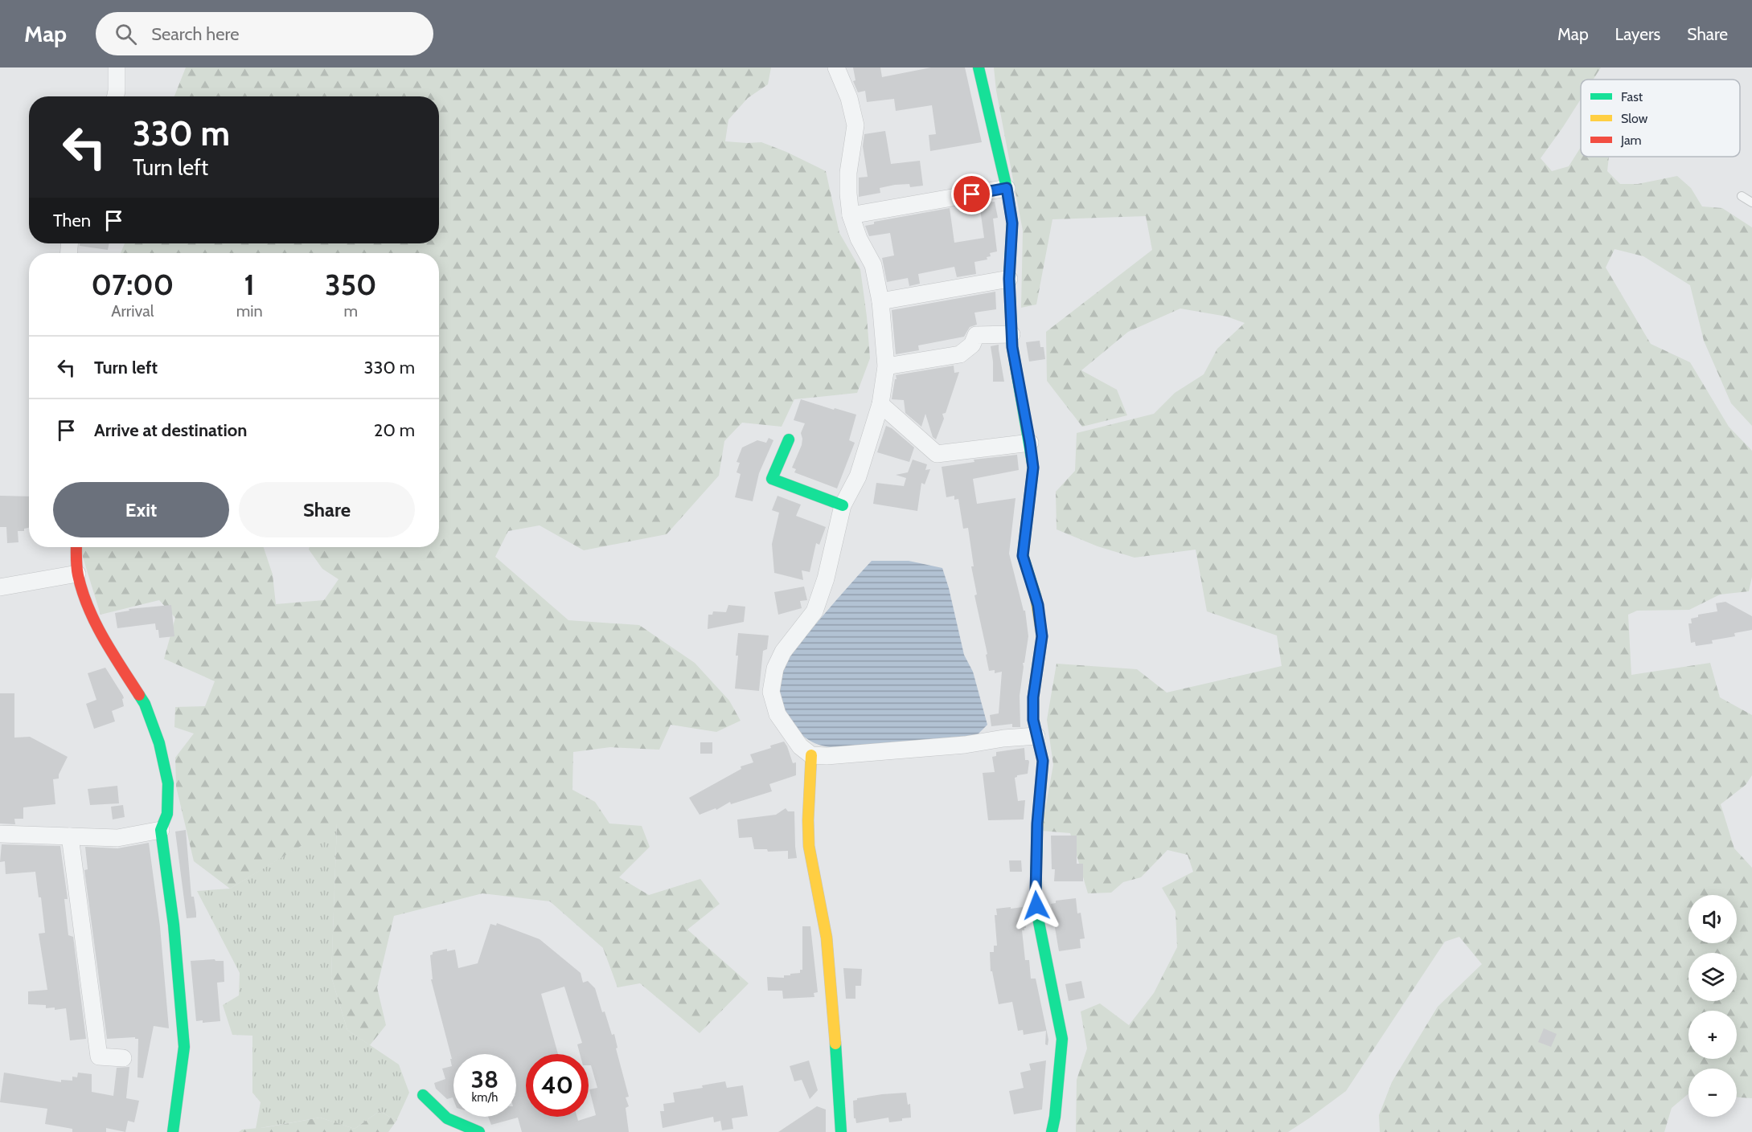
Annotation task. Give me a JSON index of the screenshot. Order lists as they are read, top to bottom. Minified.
{"legend":["Fast","Slow","Jam"],"page":{"header":"Map","search":"Search here","nav":["Map","Layers","Share"],"turn":["330 m","Turn left"],"then":"Then","eta":["07:00","Arrival","1","min","350","m"],"list":[{"name":"Turn left","value":"330 m"},{"name":"Arrive at destination","value":"20 m"}],"buttons":["Exit","Share"],"map_buttons":["+","−"],"speed":"38 km/h","limit":"40"}}
